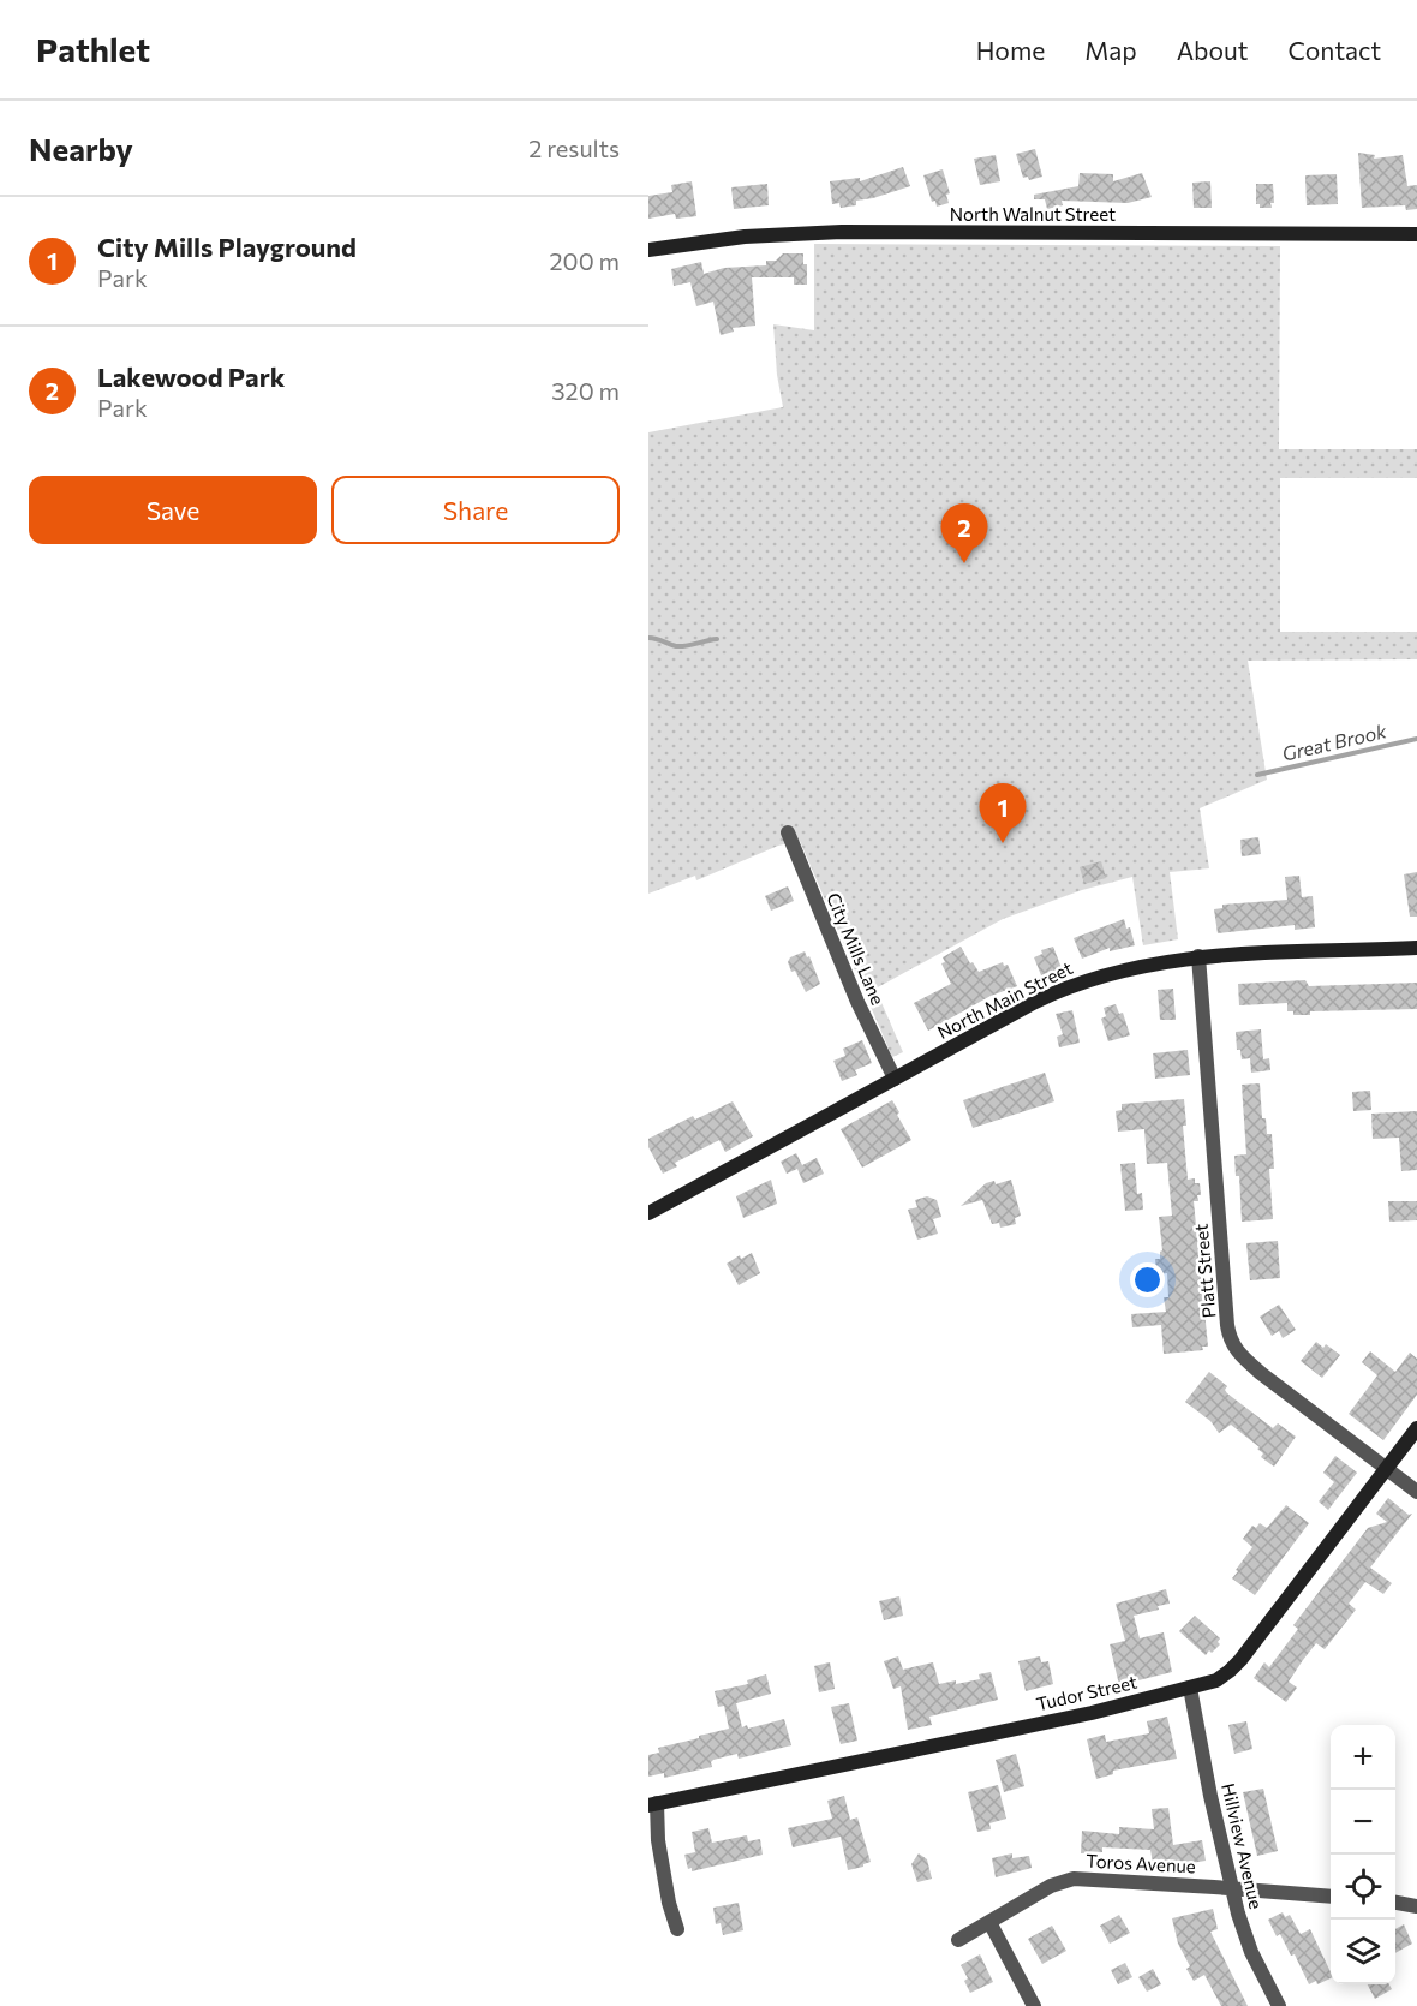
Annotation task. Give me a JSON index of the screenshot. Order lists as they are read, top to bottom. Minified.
{"streets":{"street":["North Walnut Street","City Mills Lane","North Main Street","Platt Street","Tudor Street","Hillview Avenue","Toros Avenue"]},"crossings":[["City Mills Lane","North Main Street"],["North Main Street","Platt Street"],["Platt Street","Tudor Street"],["Tudor Street","Hillview Avenue"],["Hillview Avenue","Toros Avenue"]],"water":["Great Brook"],"page":{"header":"Pathlet","nav":["Home","Map","About","Contact"],"heading":["Nearby","2 results"],"list":[{"mark":"1","name":"City Mills Playground","note":"Park","value":"200 m"},{"mark":"2","name":"Lakewood Park","note":"Park","value":"320 m"}],"buttons":["Save","Share"],"pins":["2","1"],"map_buttons":["+","−"]}}
